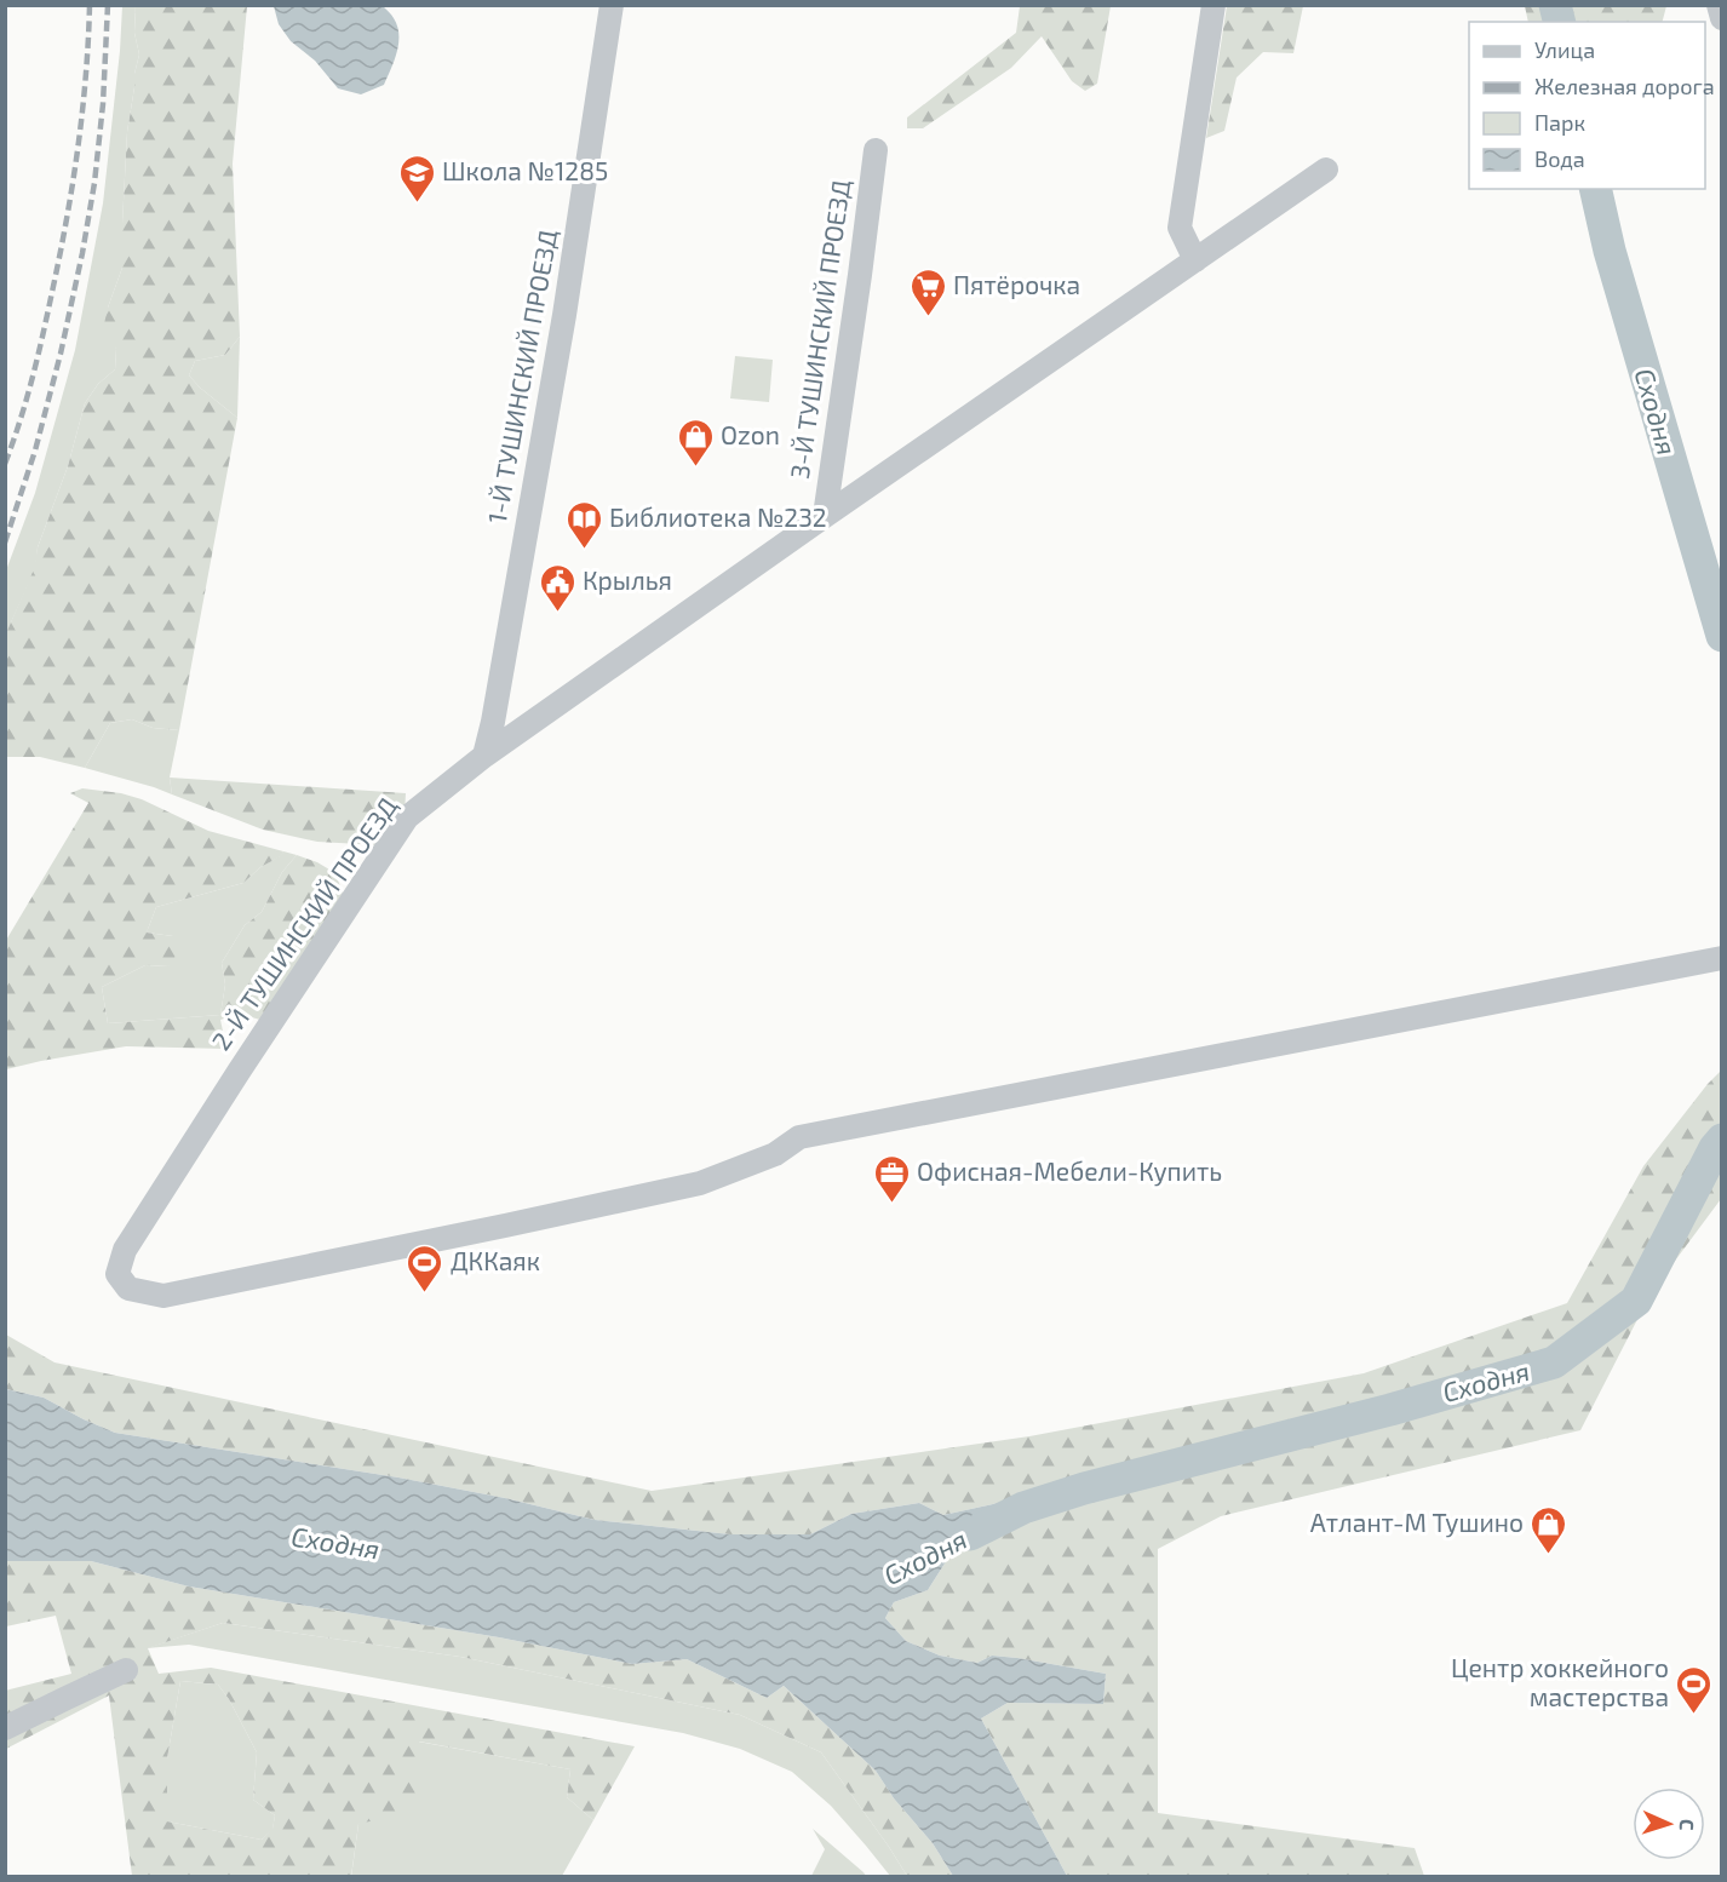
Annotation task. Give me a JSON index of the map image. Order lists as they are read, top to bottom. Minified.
{"streets":{"street":["3-Й ТУШИНСКИЙ ПРОЕЗД","1-Й ТУШИНСКИЙ ПРОЕЗД","2-Й ТУШИНСКИЙ ПРОЕЗД"]},"crossings":[["3-Й ТУШИНСКИЙ ПРОЕЗД","2-Й ТУШИНСКИЙ ПРОЕЗД"],["1-Й ТУШИНСКИЙ ПРОЕЗД","2-Й ТУШИНСКИЙ ПРОЕЗД"]],"water":["Сходня"],"places":{"school or university":["Школа №1285"],"supermarket":["Пятёрочка"],"shop":["Ozon","Атлант-М Тушино"],"library":["Библиотека №232"],"public building":["Крылья"],"office":["Офисная-Мебели-Купить"],"sports":["ДККаяк","Центр хоккейного мастерства"]},"legend":["Улица","Железная дорога","Парк","Вода"],"north":"right"}
